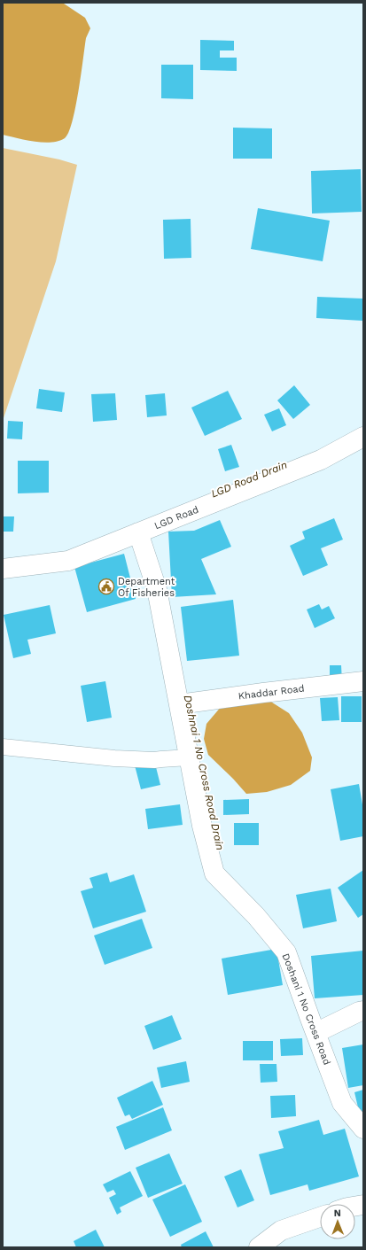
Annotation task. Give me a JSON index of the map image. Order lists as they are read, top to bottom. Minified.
{"streets":{"street":["LGD Road","Khaddar Road","Doshani 1 No Cross Road"]},"crossings":[["LGD Road","Doshani 1 No Cross Road"],["Khaddar Road","Doshani 1 No Cross Road"]],"water":["LGD Road Drain","Doshnai 1 No Cross Road Drain"],"places":{"public building":["Department Of Fisheries"]},"north":"top"}
